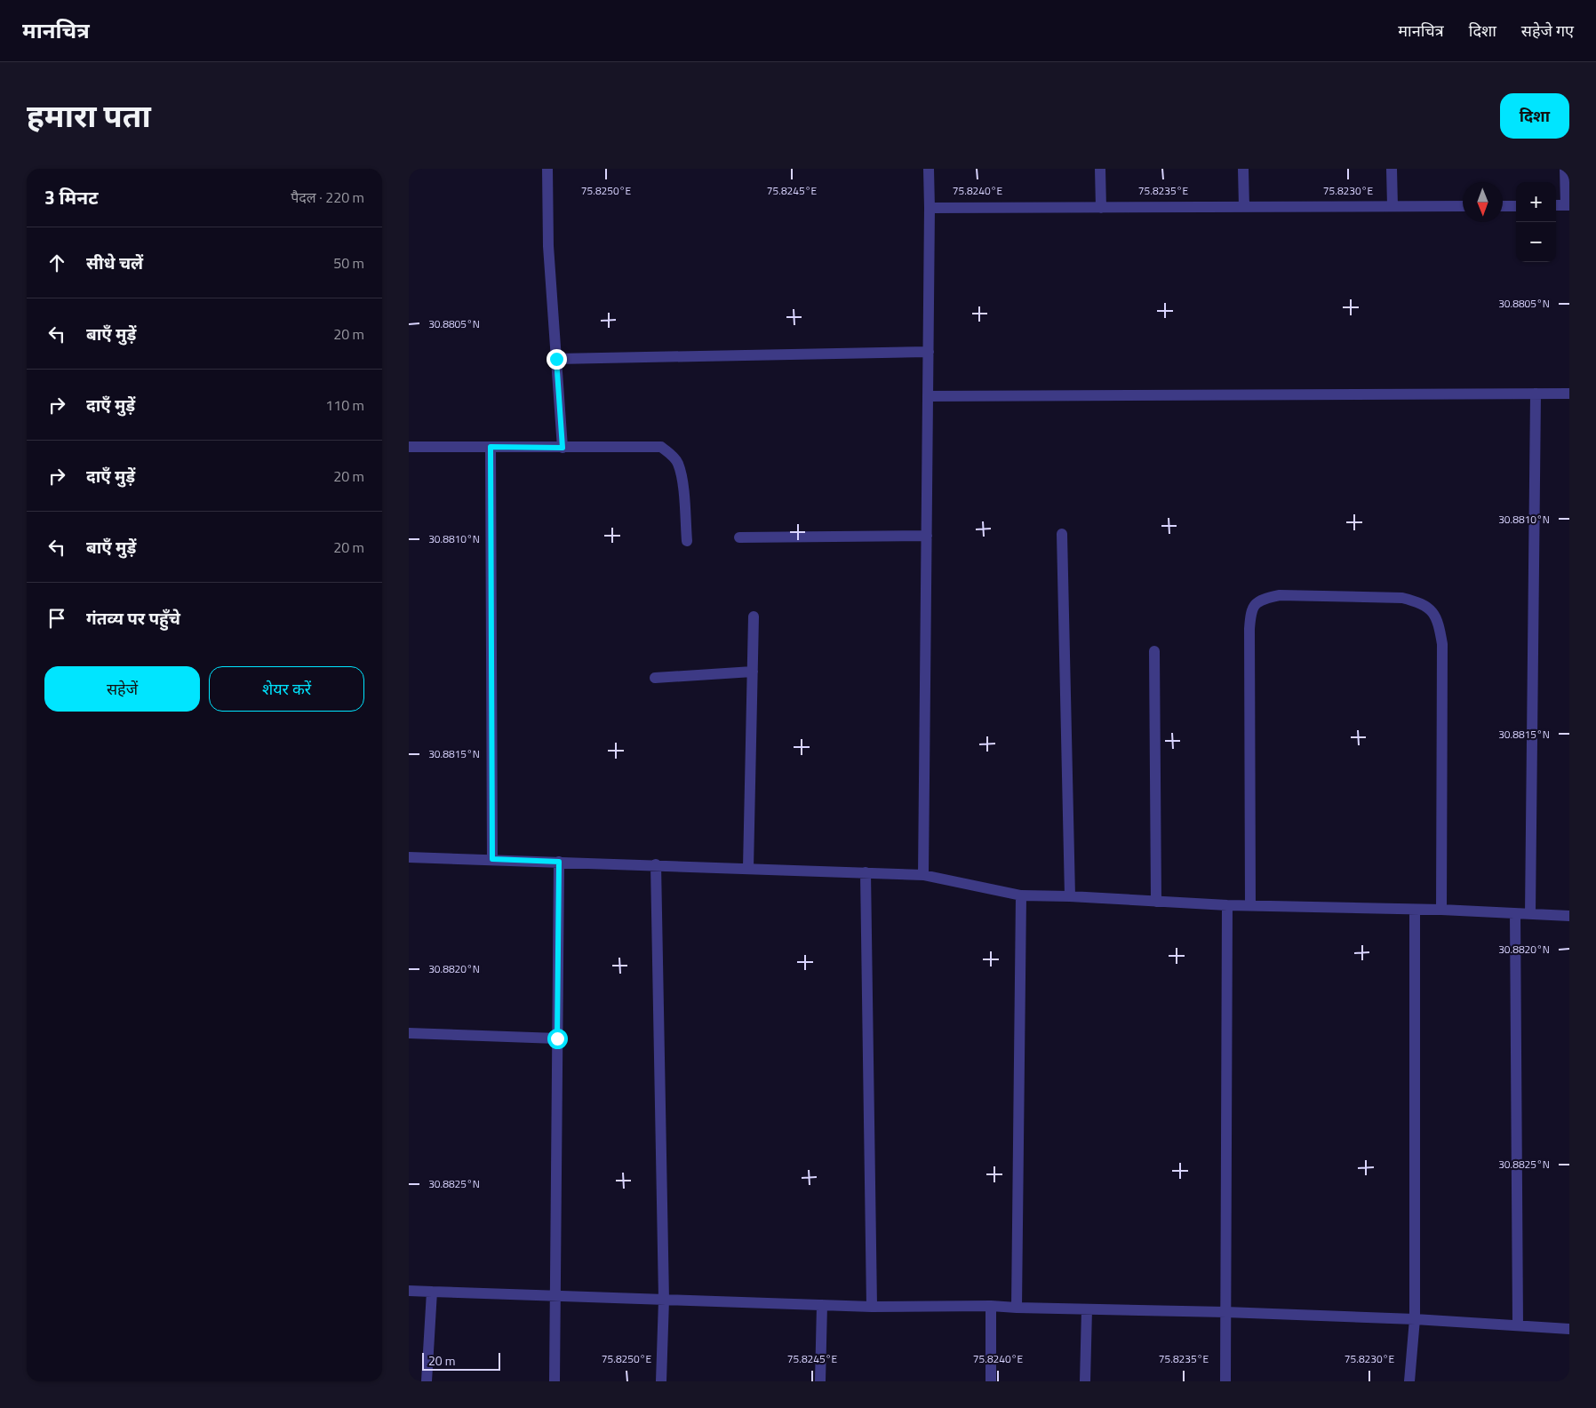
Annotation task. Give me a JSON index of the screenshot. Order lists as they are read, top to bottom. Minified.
{"scale_bar":"20 m","north":"bottom","page":{"header":"मानचित्र","nav":["मानचित्र","दिशा","सहेजे गए"],"title":"हमारा पता","buttons":["दिशा",["सहेजें","शेयर करें"]],"heading":["3 मिनट","पैदल · 220 m"],"map_buttons":["+","−"],"list":[["सीधे चलें","50 m"],["बाएँ मुड़ें","20 m"],["दाएँ मुड़ें","110 m"],["दाएँ मुड़ें","20 m"],["बाएँ मुड़ें","20 m"],"गंतव्य पर पहुँचे"],"scale":"20 m"},"coordinates":["75.8250°E","75.8245°E","75.8240°E","75.8235°E","75.8230°E","30.8805°N","30.8810°N","30.8815°N","30.8820°N","30.8825°N"]}
